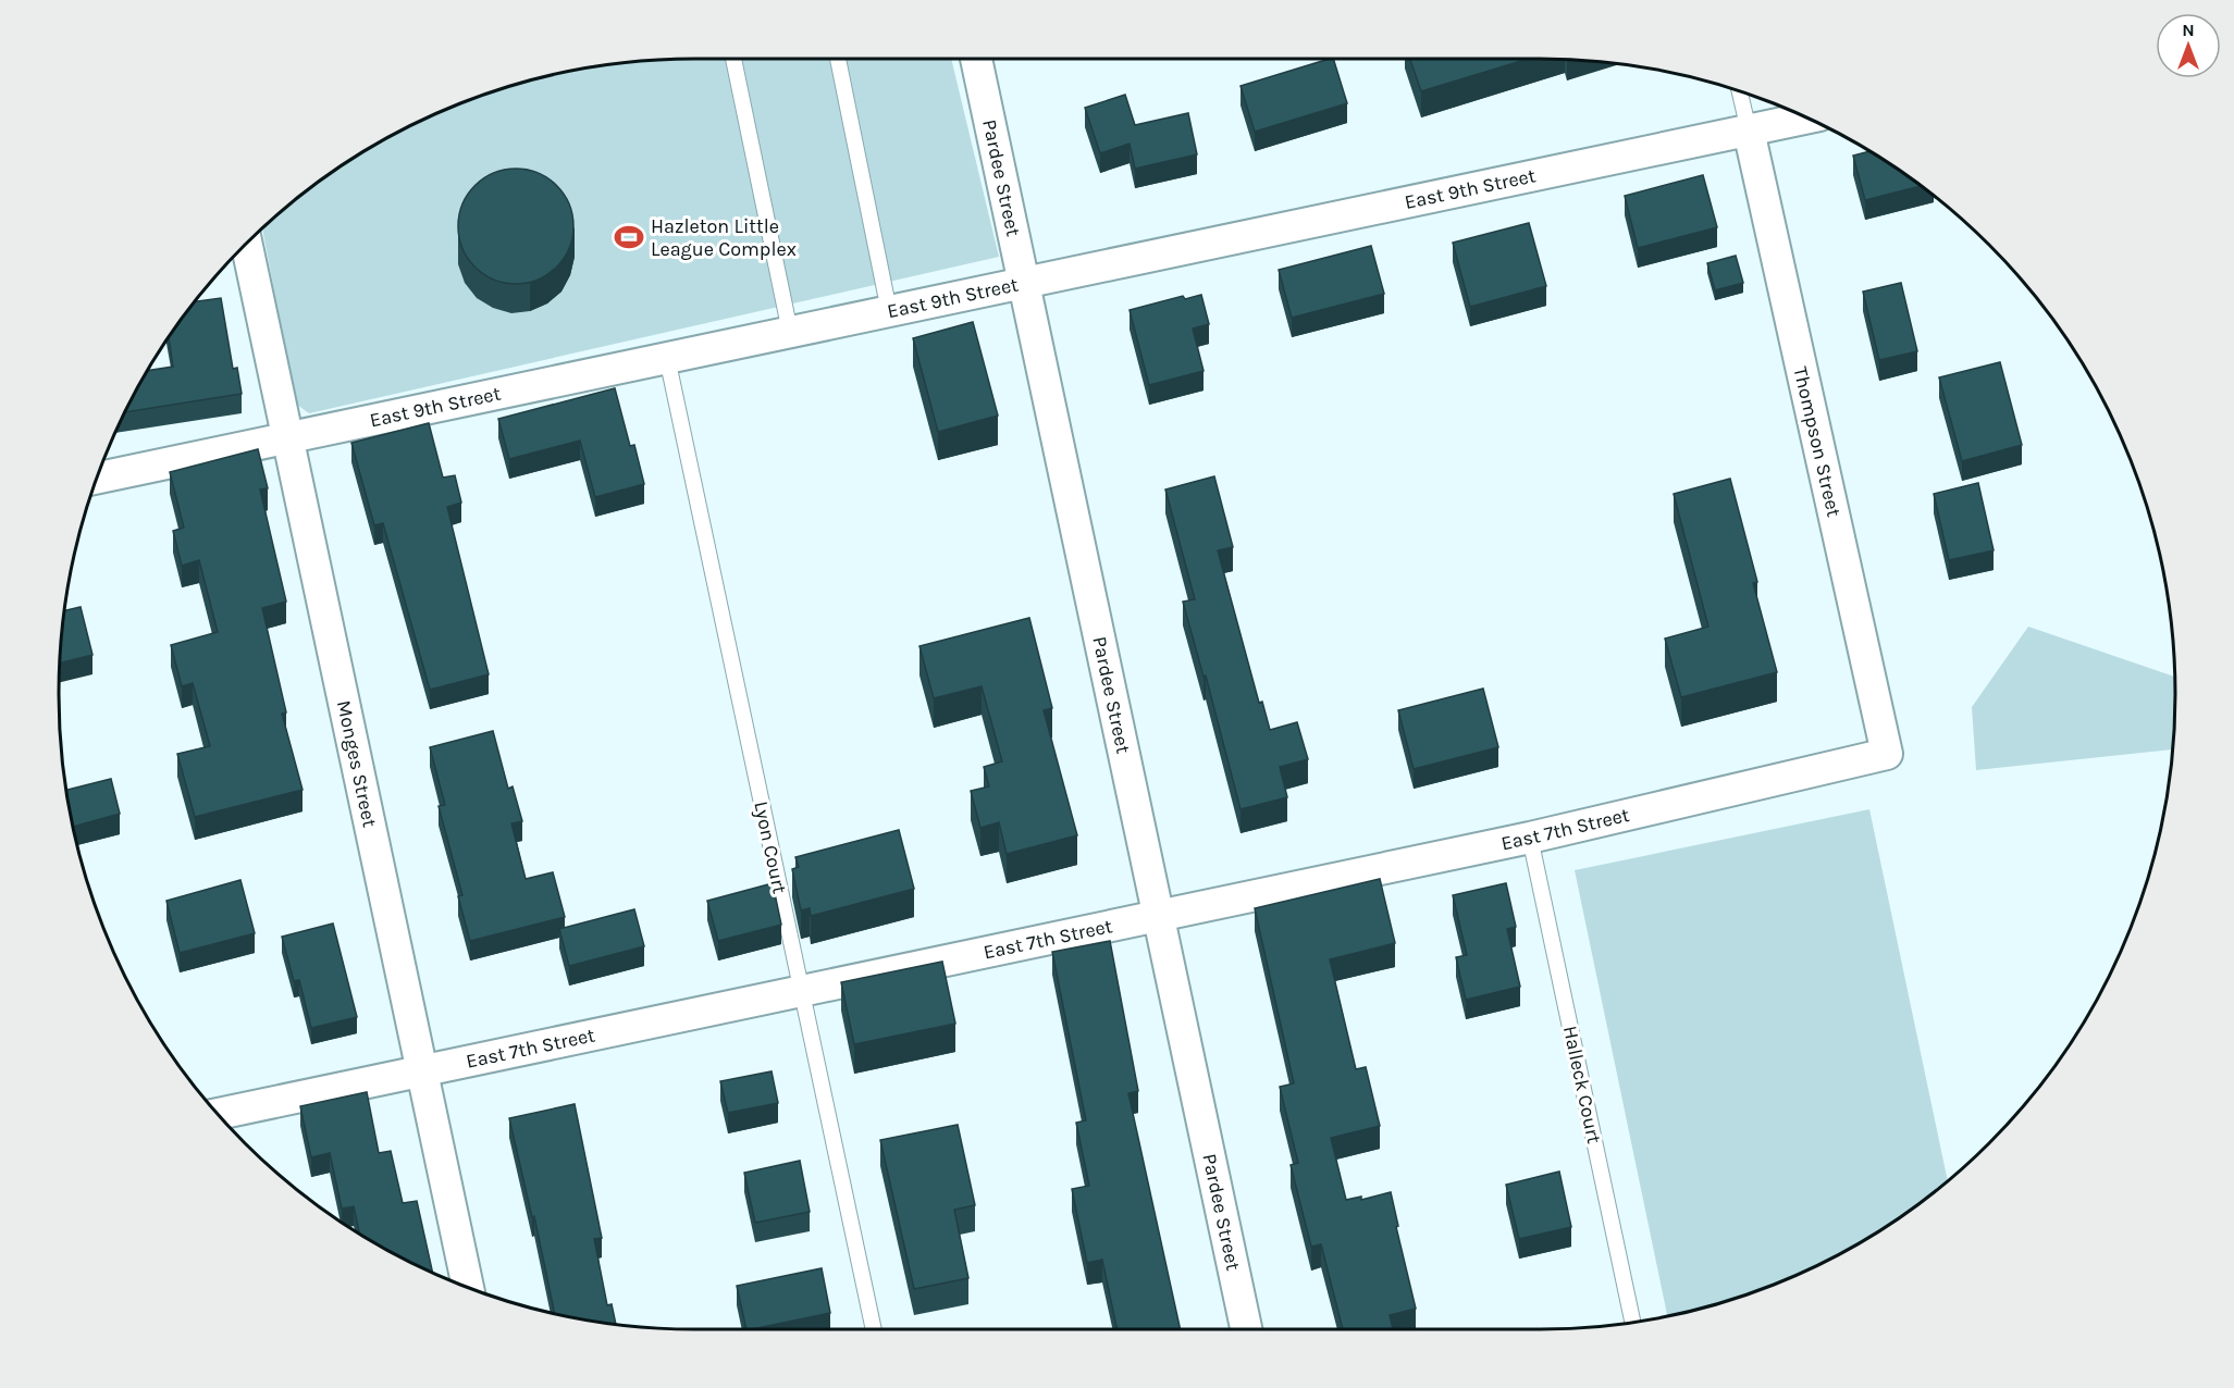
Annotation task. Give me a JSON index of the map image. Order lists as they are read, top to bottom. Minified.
{"streets":{"street":["Pardee Street","East 9th Street","Thompson Street","Monges Street","East 7th Street"],"lane":["Lyon Court","Halleck Court"]},"crossings":[["Pardee Street","East 9th Street"],["Pardee Street","East 7th Street"],["East 9th Street","Thompson Street"],["East 9th Street","Monges Street"],["East 9th Street","Lyon Court"],["Thompson Street","East 7th Street"],["Monges Street","East 7th Street"],["East 7th Street","Lyon Court"],["East 7th Street","Halleck Court"]],"places":{"sports":["Hazleton Little League Complex"]},"north":"top"}
